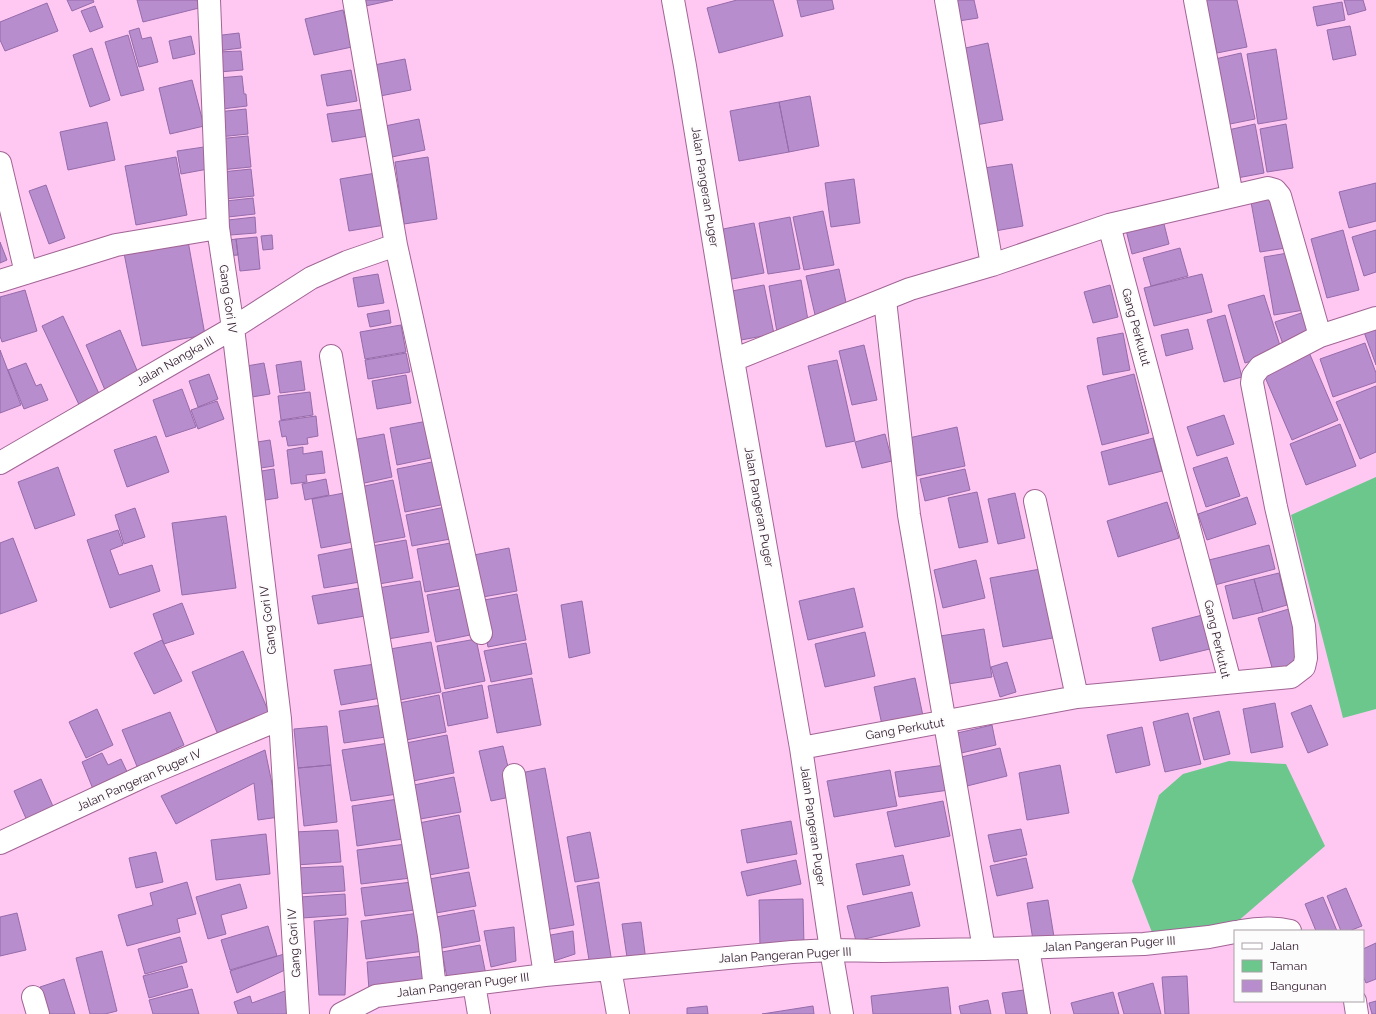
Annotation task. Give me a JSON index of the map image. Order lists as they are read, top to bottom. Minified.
{"streets":{"street":["Jalan Pangeran Puger","Gang Gori IV","Gang Perkutut","Jalan Nangka III","Jalan Pangeran Puger IV","Jalan Pangeran Puger III"]},"crossings":[["Jalan Pangeran Puger","Gang Perkutut"],["Jalan Pangeran Puger","Jalan Pangeran Puger III"],["Gang Gori IV","Jalan Nangka III"],["Gang Gori IV","Jalan Pangeran Puger IV"]],"legend":["Jalan","Taman","Bangunan"]}
